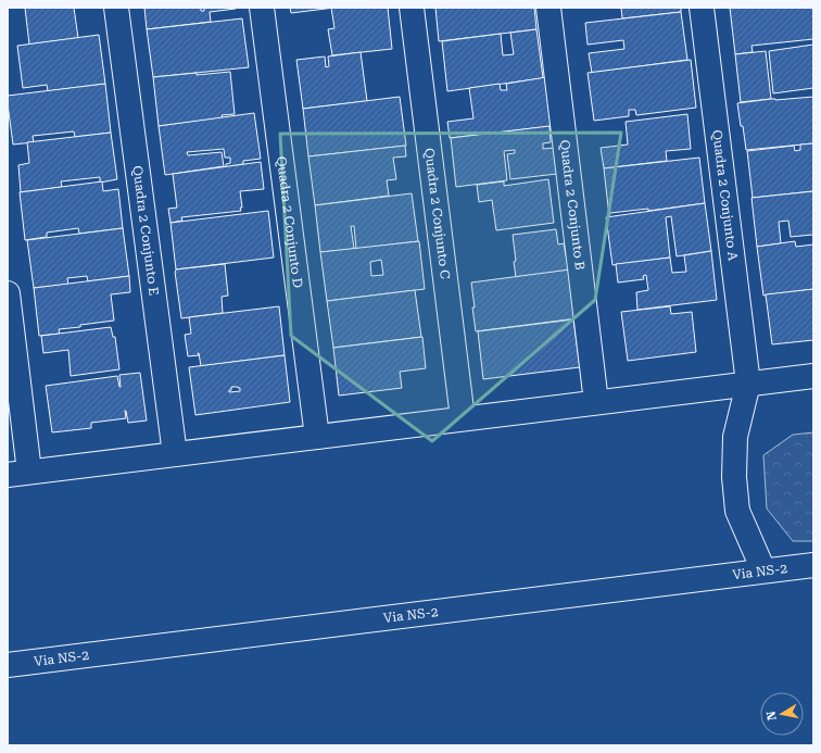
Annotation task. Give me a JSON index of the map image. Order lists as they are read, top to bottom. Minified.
{"streets":{"street":["Quadra 2 Conjunto A","Quadra 2 Conjunto B","Quadra 2 Conjunto C","Quadra 2 Conjunto D","Quadra 2 Conjunto E","Via NS-2"]},"north":"left"}
